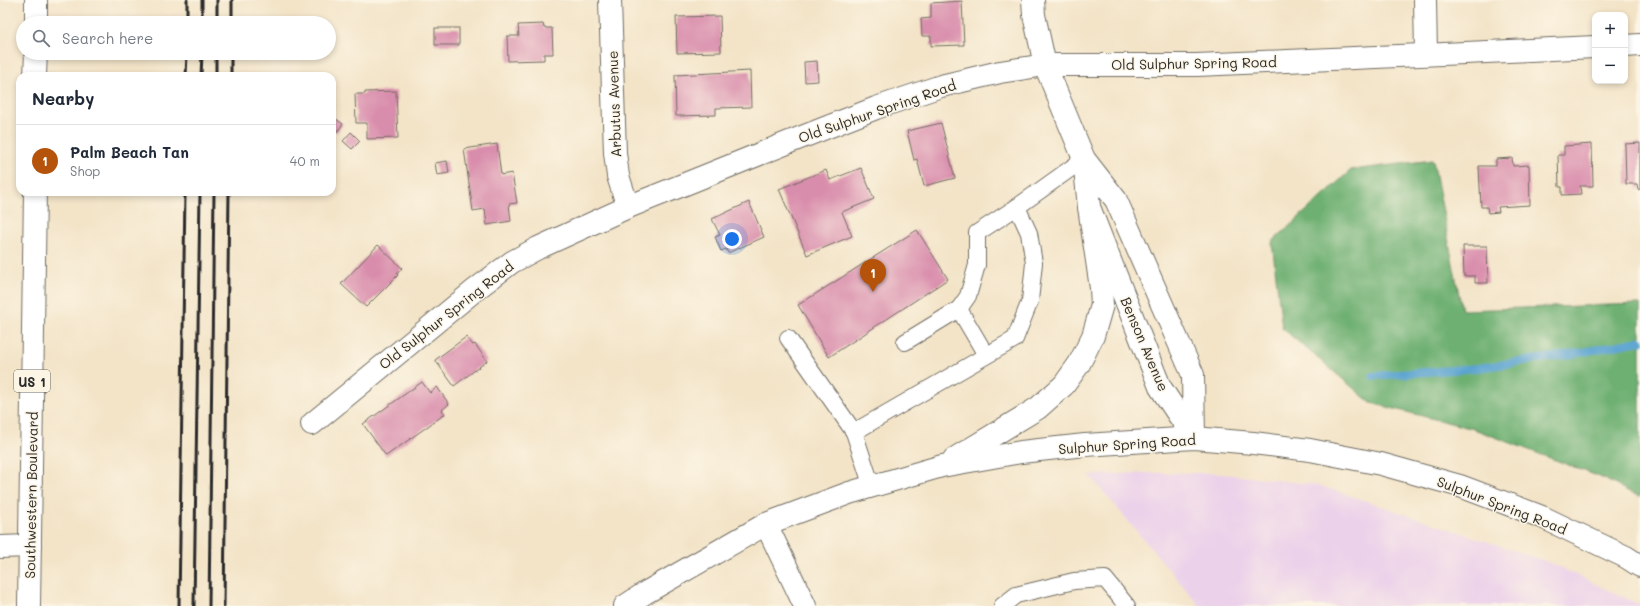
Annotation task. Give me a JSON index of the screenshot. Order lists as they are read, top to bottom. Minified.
{"streets":{"street":["Old Sulphur Spring Road","Arbutus Avenue","Benson Avenue","US 1","Sulphur Spring Road","Southwestern Boulevard"]},"crossings":[["Old Sulphur Spring Road","Arbutus Avenue"],["Old Sulphur Spring Road","Benson Avenue"],["Benson Avenue","Sulphur Spring Road"]],"page":{"map_buttons":["+","−"],"search":"Search here","heading":"Nearby","list":[{"mark":"1","name":"Palm Beach Tan","note":"Shop","value":"40 m"}],"pins":"1"}}
